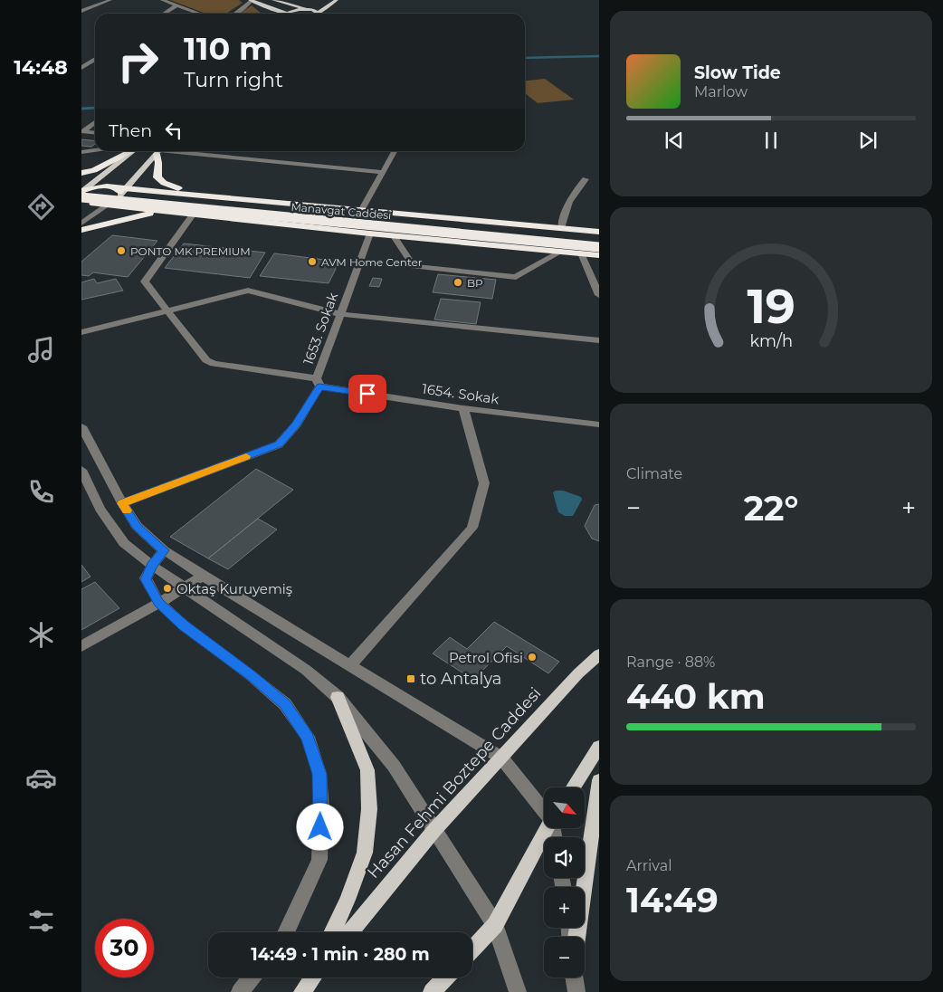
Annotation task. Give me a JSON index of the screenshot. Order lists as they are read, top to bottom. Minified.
{"streets":{"highway":["Manavgat Caddesi"],"main road":["Hasan Fehmi Boztepe Caddesi"],"street":["1653. Sokak","1654. Sokak"]},"crossings":[["1653. Sokak","1654. Sokak"]],"places":{"other":["PONTO MK PREMIUM","AVM Home Center","BP","Oktaş Kuruyemiş","Petrol Ofisi"],"transit":["to Antalya"]},"north":"bottom right","page":{"tabs":"14:48","turn":["110 m","Turn right"],"song":["Slow Tide","Marlow"],"then":"Then","tile":["Climate",["Range · 88%","440 km"],["Arrival","14:49"]],"heat":["−","22°","+"],"map_buttons":["+","−"],"limit":"30","trip":"14:49 · 1 min · 280 m","gauge":["19","km/h"]}}
